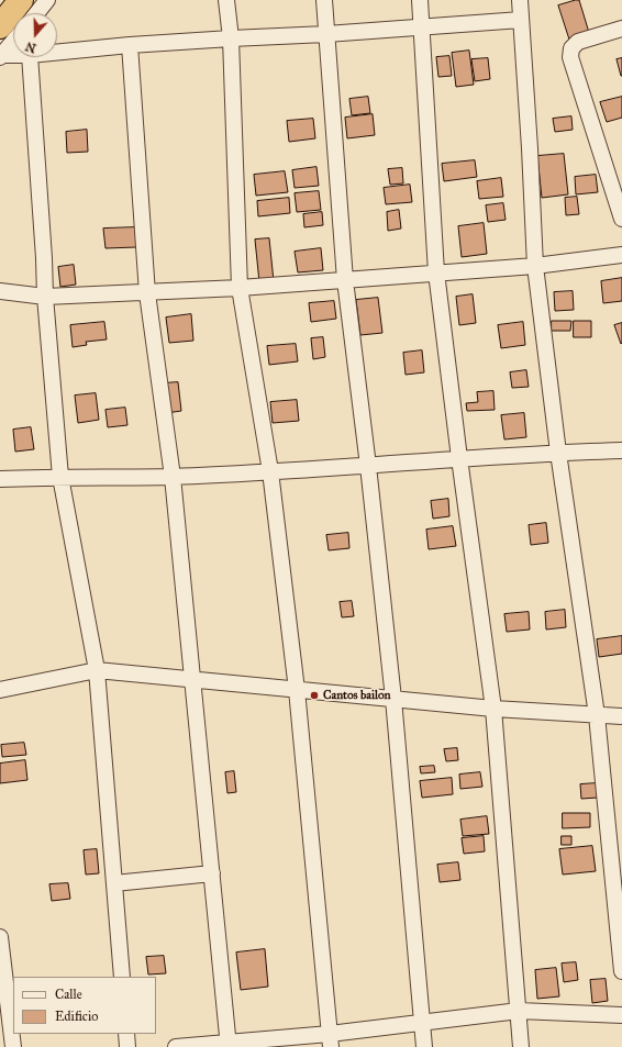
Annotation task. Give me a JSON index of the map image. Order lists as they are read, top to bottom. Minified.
{"places":["Cantos bailon"],"legend":["Calle","Edificio"],"north":"bottom"}
